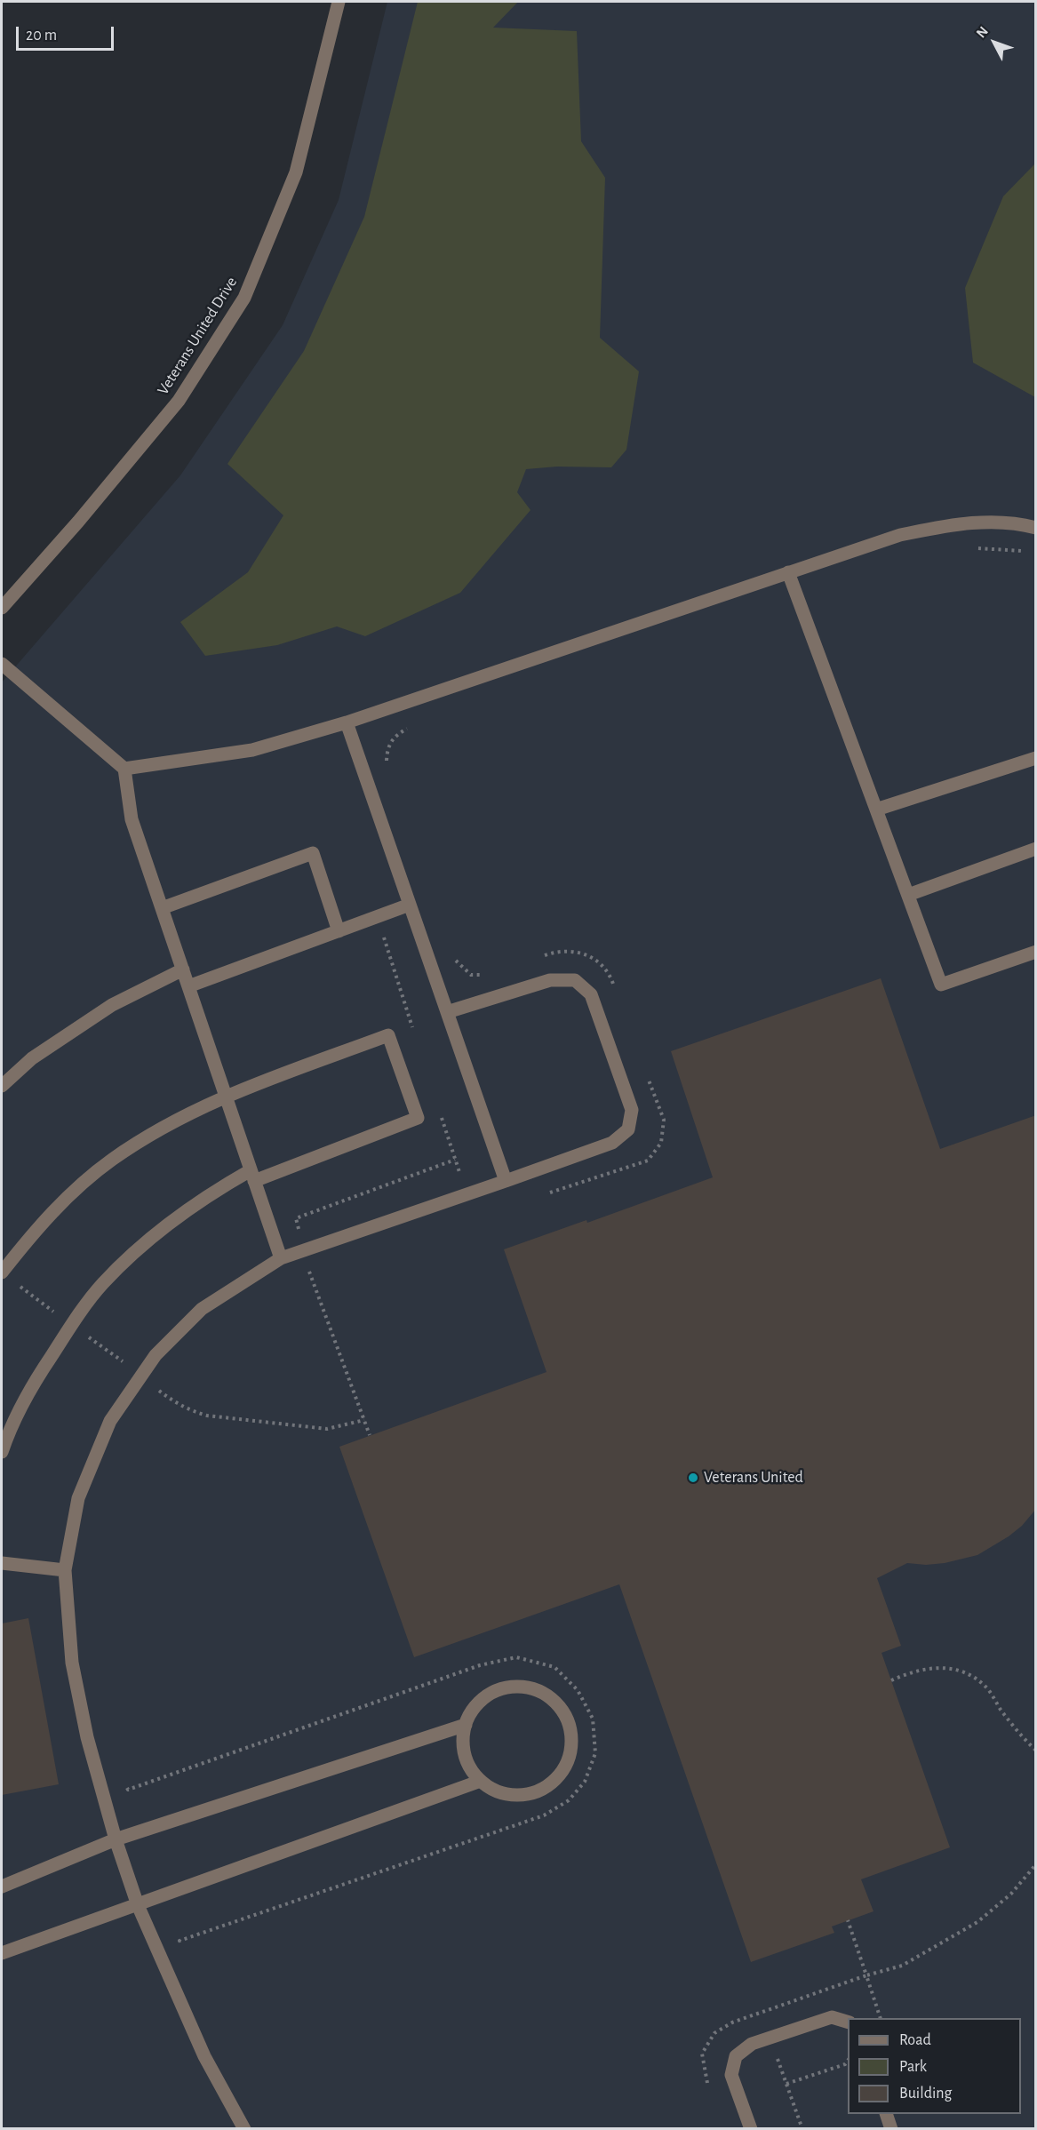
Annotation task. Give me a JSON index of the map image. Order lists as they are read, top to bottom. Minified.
{"streets":{"street":["Veterans United Drive"]},"places":["Veterans United"],"legend":["Road","Park","Building"],"scale_bar":"20 m","north":"top left"}
